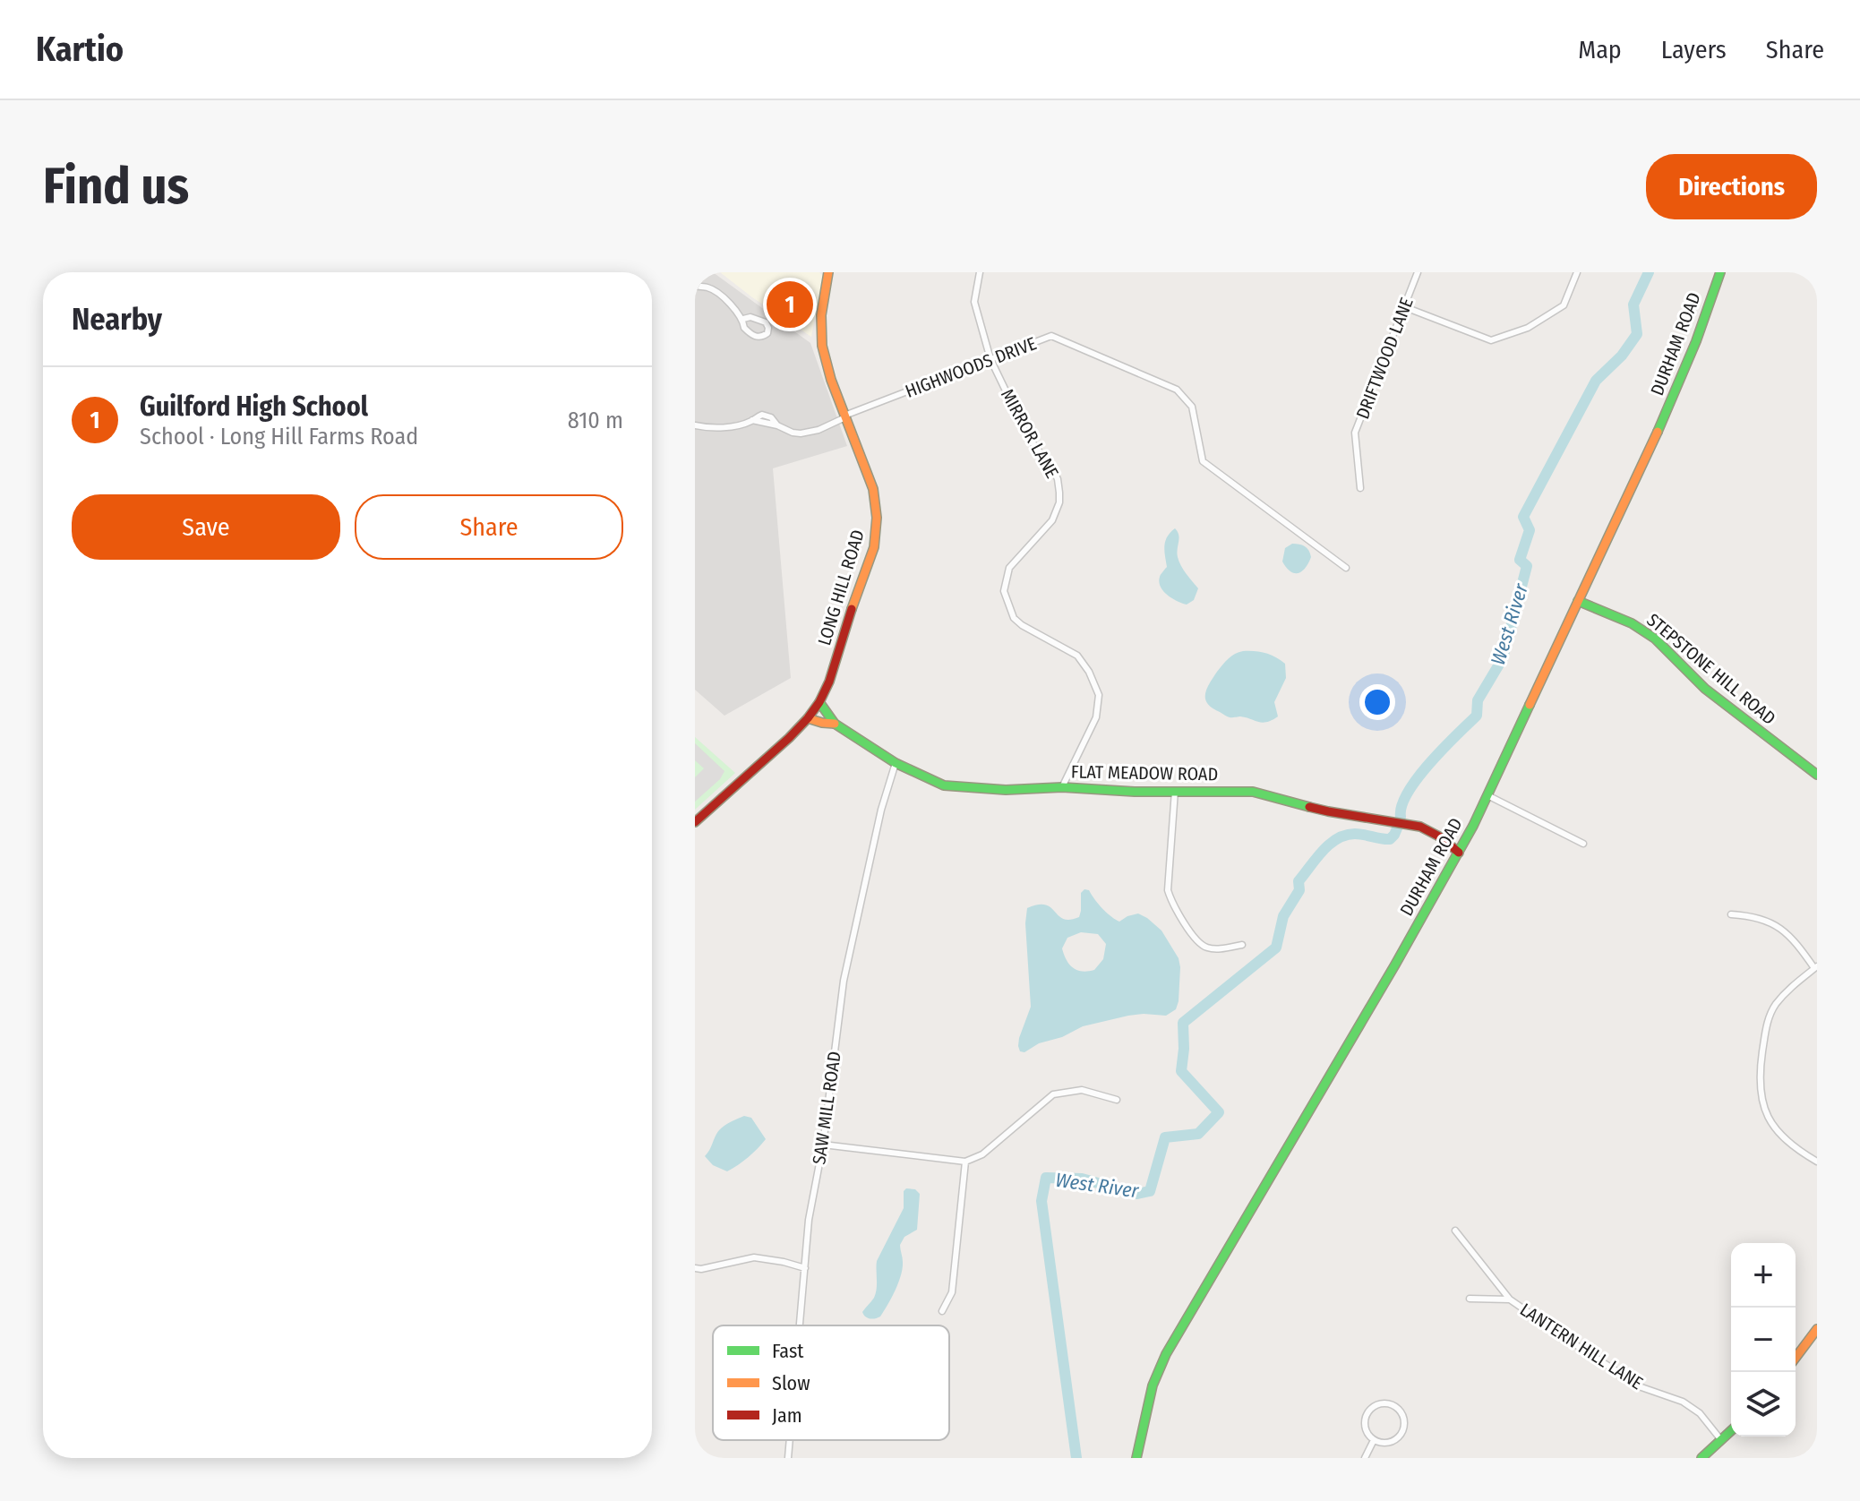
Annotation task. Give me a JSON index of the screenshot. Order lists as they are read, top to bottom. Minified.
{"streets":{"street":["DURHAM ROAD","DRIFTWOOD LANE","HIGHWOODS DRIVE","MIRROR LANE","LONG HILL ROAD","STEPSTONE HILL ROAD","FLAT MEADOW ROAD","SAW MILL ROAD","LANTERN HILL LANE"]},"crossings":[["DURHAM ROAD","STEPSTONE HILL ROAD"],["DURHAM ROAD","FLAT MEADOW ROAD"],["HIGHWOODS DRIVE","MIRROR LANE"],["HIGHWOODS DRIVE","LONG HILL ROAD"],["MIRROR LANE","FLAT MEADOW ROAD"],["LONG HILL ROAD","FLAT MEADOW ROAD"],["FLAT MEADOW ROAD","SAW MILL ROAD"]],"water":["West River"],"legend":["Fast","Slow","Jam"],"page":{"header":"Kartio","nav":["Map","Layers","Share"],"buttons":["Directions",["Save","Share"]],"title":"Find us","heading":"Nearby","pins":"1","list":[{"mark":"1","name":"Guilford High School","note":"School · Long Hill Farms Road","value":"810 m"}],"map_buttons":["+","−"]}}
